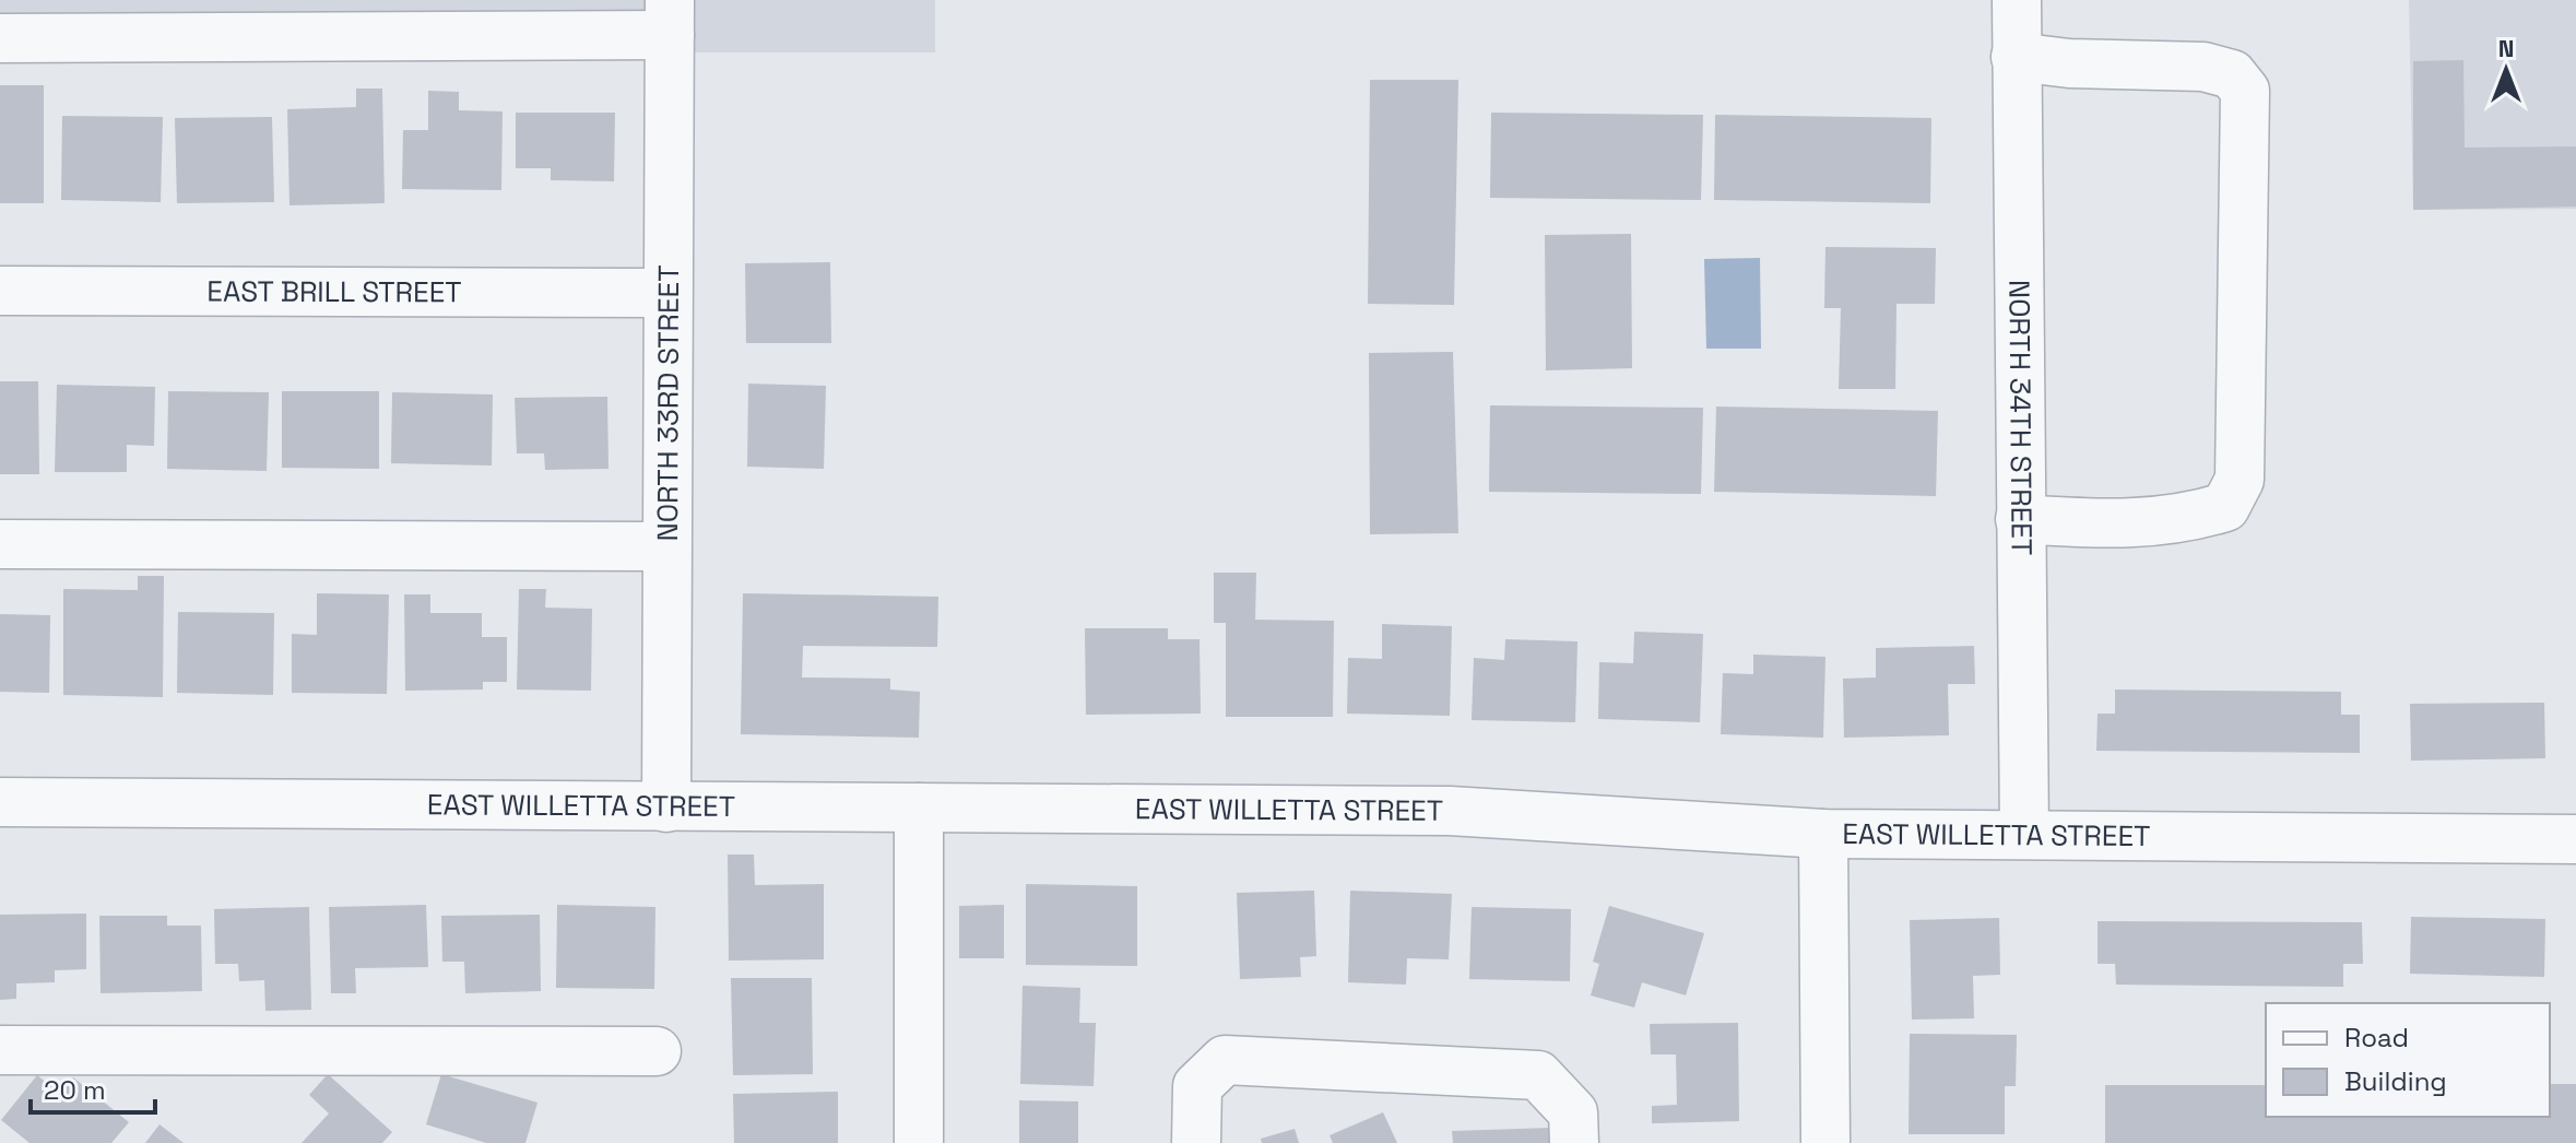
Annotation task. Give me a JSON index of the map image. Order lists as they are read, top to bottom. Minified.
{"streets":{"street":["EAST BRILL STREET","NORTH 33RD STREET","NORTH 34TH STREET","EAST WILLETTA STREET"]},"crossings":[["EAST BRILL STREET","NORTH 33RD STREET"],["NORTH 33RD STREET","EAST WILLETTA STREET"],["NORTH 34TH STREET","EAST WILLETTA STREET"]],"legend":["Road","Building"],"scale_bar":"20 m","north":"top"}
